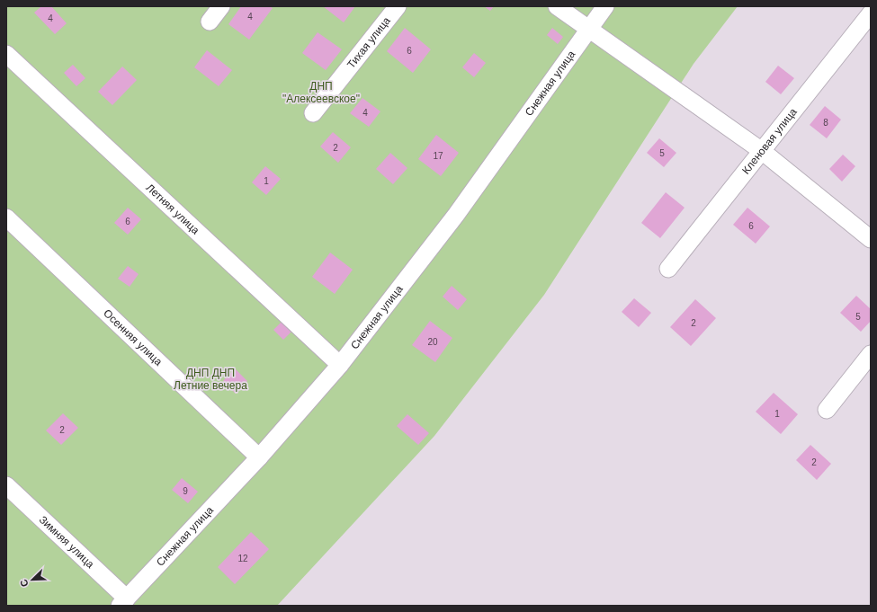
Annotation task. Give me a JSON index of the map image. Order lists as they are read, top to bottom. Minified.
{"streets":{"street":["Тихая улица","Снежная улица","Кленовая улица","Летняя улица","Осенняя улица","Зимняя улица"]},"crossings":[["Снежная улица","Летняя улица"],["Снежная улица","Осенняя улица"],["Снежная улица","Зимняя улица"]],"parks":["ДНП \"Алексеевское\"","ДНП ДНП Летние вечера"],"house_numbers":["4","4","6","4","8","2","5","17","1","6","6","5","2","20","1","2","2","9","12"],"north":"bottom left"}
